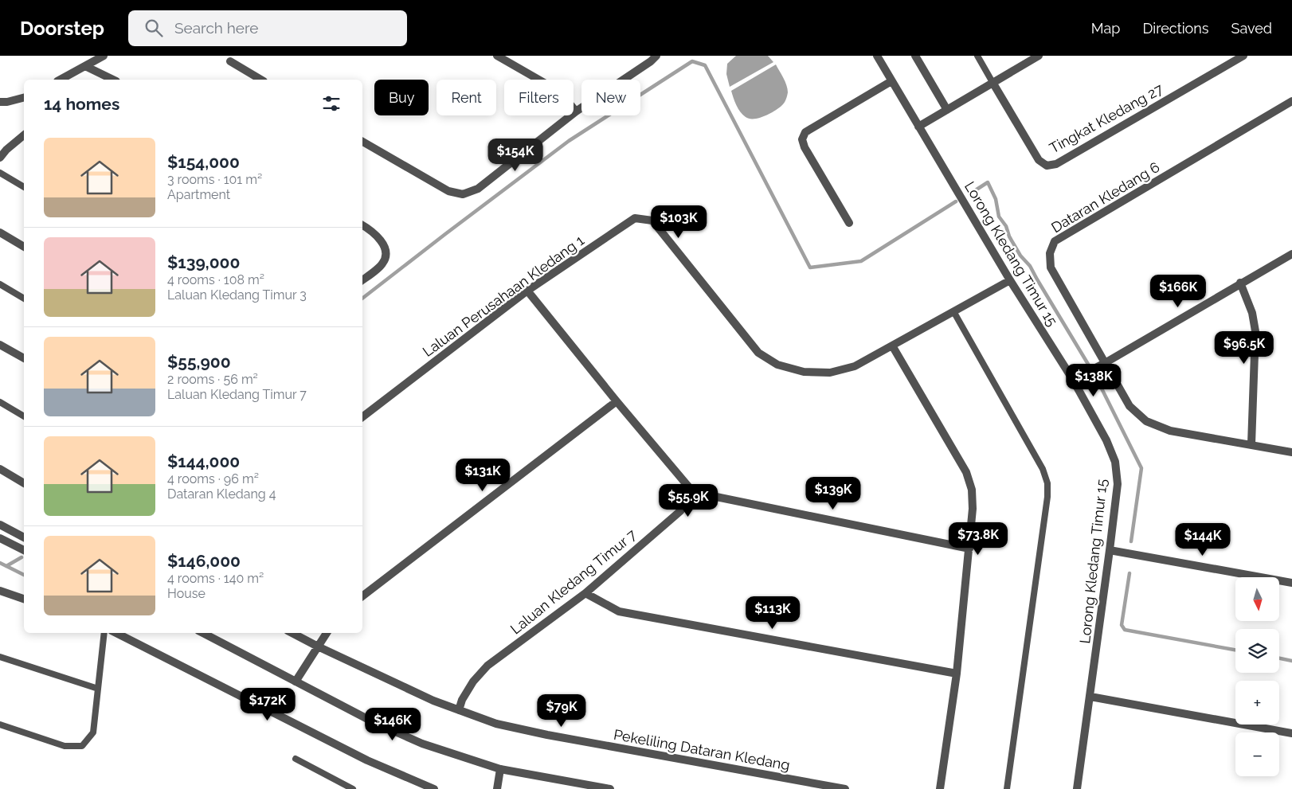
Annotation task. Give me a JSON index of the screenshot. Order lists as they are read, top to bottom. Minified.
{"streets":{"street":["Tingkat Kledang 27","Dataran Kledang 6","Lorong Kledang Timur 15","Laluan Perusahaan Kledang 1","Laluan Kledang Timur 7","Pekeliling Dataran Kledang"]},"crossings":[["Lorong Kledang Timur 15","Laluan Perusahaan Kledang 1"],["Laluan Kledang Timur 7","Pekeliling Dataran Kledang"]],"north":"bottom","page":{"header":"Doorstep","search":"Search here","nav":["Map","Directions","Saved"],"chip":["Buy","Rent","Filters","New"],"heading":"14 homes","list":[{"name":"$154,000","note":"3 rooms · 101 m² · Apartment"},{"name":"$139,000","note":"4 rooms · 108 m² · Laluan Kledang Timur 3"},{"name":"$55,900","note":"2 rooms · 56 m² · Laluan Kledang Timur 7"},{"name":"$144,000","note":"4 rooms · 96 m² · Dataran Kledang 4"},{"name":"$146,000","note":"4 rooms · 140 m² · House"}],"price":["$154K","$103K","$166K","$96.5K","$138K","$131K","$139K","$55.9K","$73.8K","$144K","$113K","$172K","$79K","$146K"],"map_buttons":["+","−"]}}
